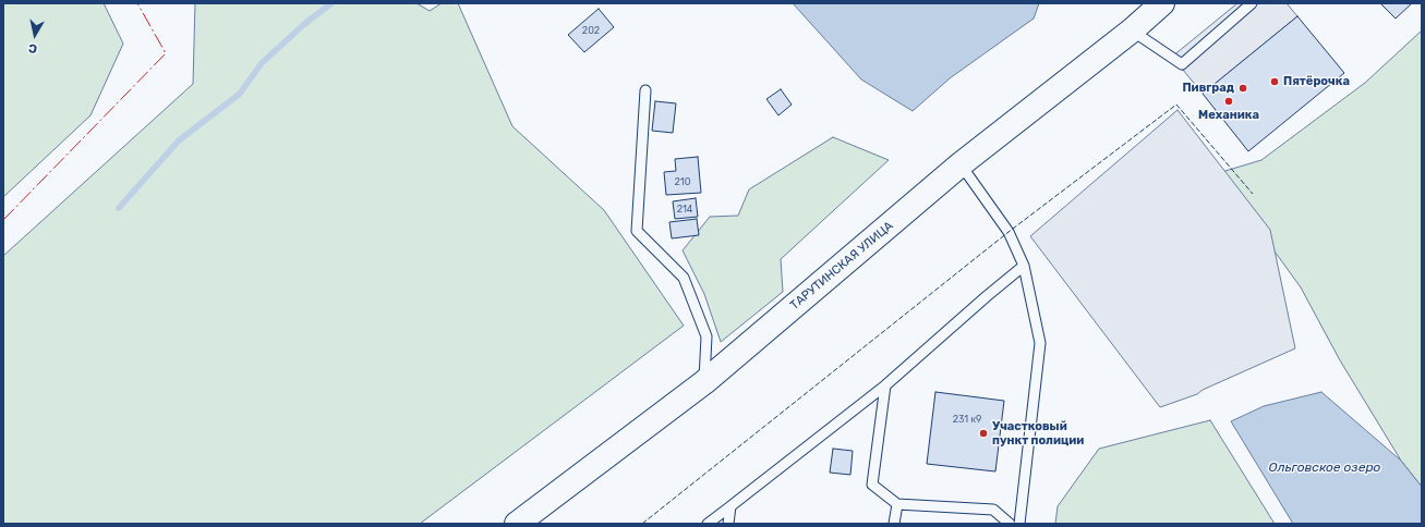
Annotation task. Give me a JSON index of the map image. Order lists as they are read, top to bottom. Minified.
{"streets":{"main road":["ТАРУТИНСКАЯ УЛИЦА"]},"water":["Ольговское озеро"],"places":["Пятёрочка","Пивград","Механика","Участковый пункт полиции"],"house_numbers":["202","210","214","231 к9"],"north":"bottom"}
